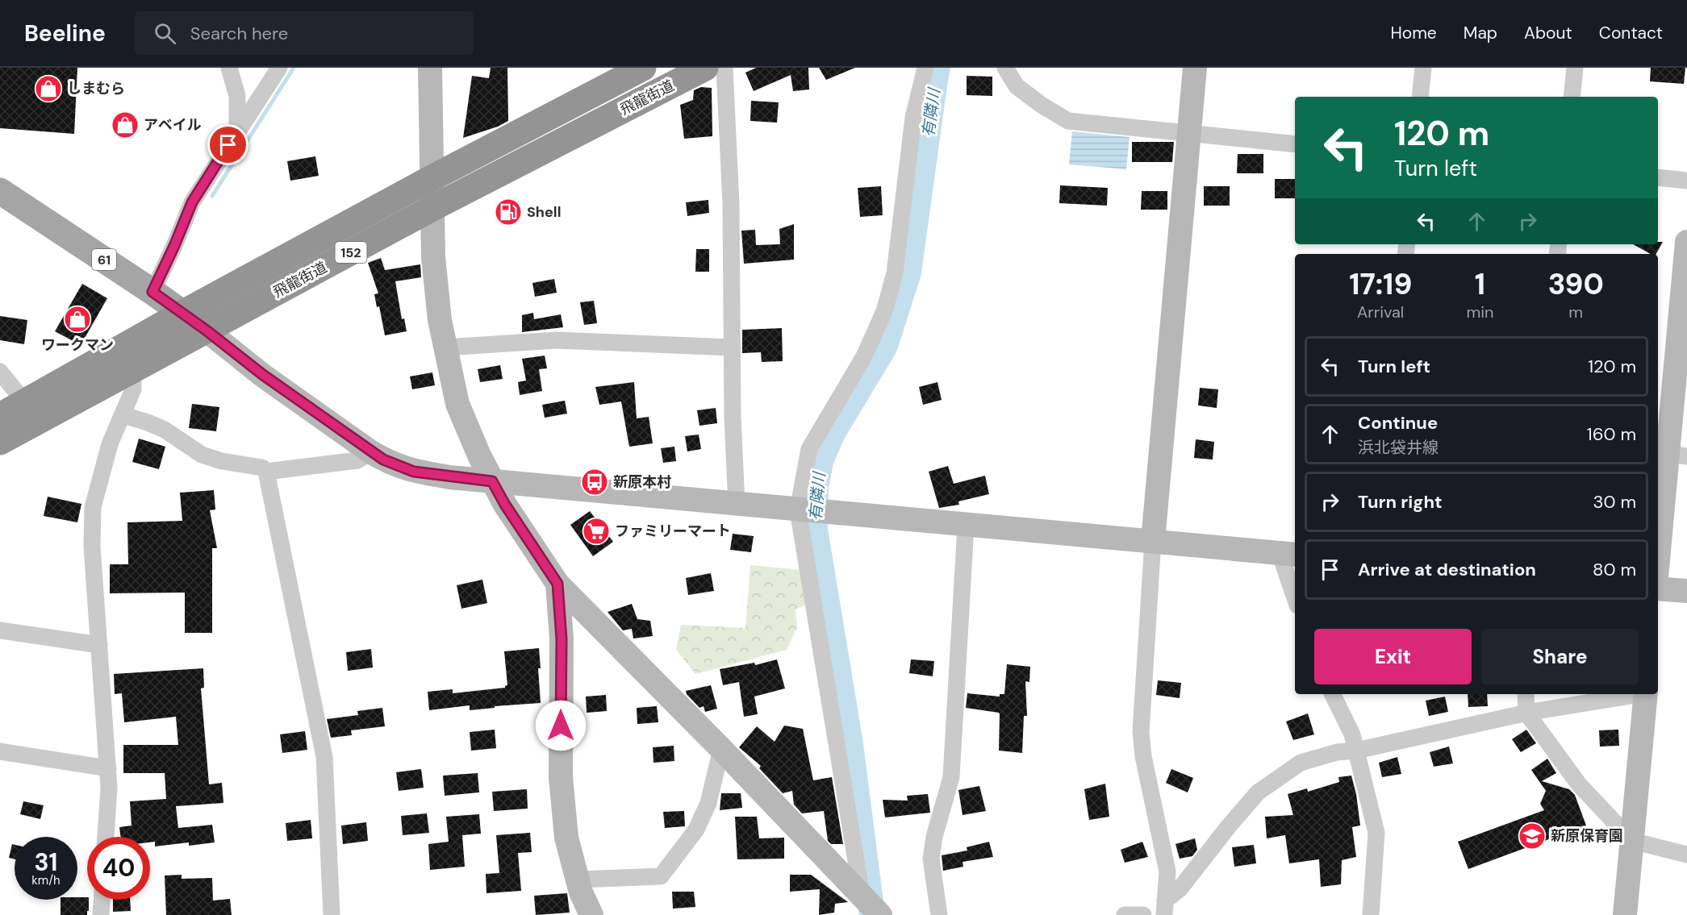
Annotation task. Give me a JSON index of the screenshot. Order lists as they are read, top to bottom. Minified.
{"streets":{"highway":["飛龍街道","152"],"main road":["61"]},"crossings":[["飛龍街道","61"]],"water":["有隣川"],"places":{"shop":["しまむら","アベイル","ワークマン"],"fuel station":["Shell"],"bus stop":["新原本村"],"supermarket":["ファミリーマート"],"school or university":["新原保育園"]},"page":{"header":"Beeline","search":"Search here","nav":["Home","Map","About","Contact"],"turn":["120 m","Turn left"],"eta":["17:19","Arrival","1","min","390","m"],"list":[{"name":"Turn left","value":"120 m"},{"name":"Continue","note":"浜北袋井線","value":"160 m"},{"name":"Turn right","value":"30 m"},{"name":"Arrive at destination","value":"80 m"}],"buttons":["Exit","Share"],"speed":"31 km/h","limit":"40"}}
